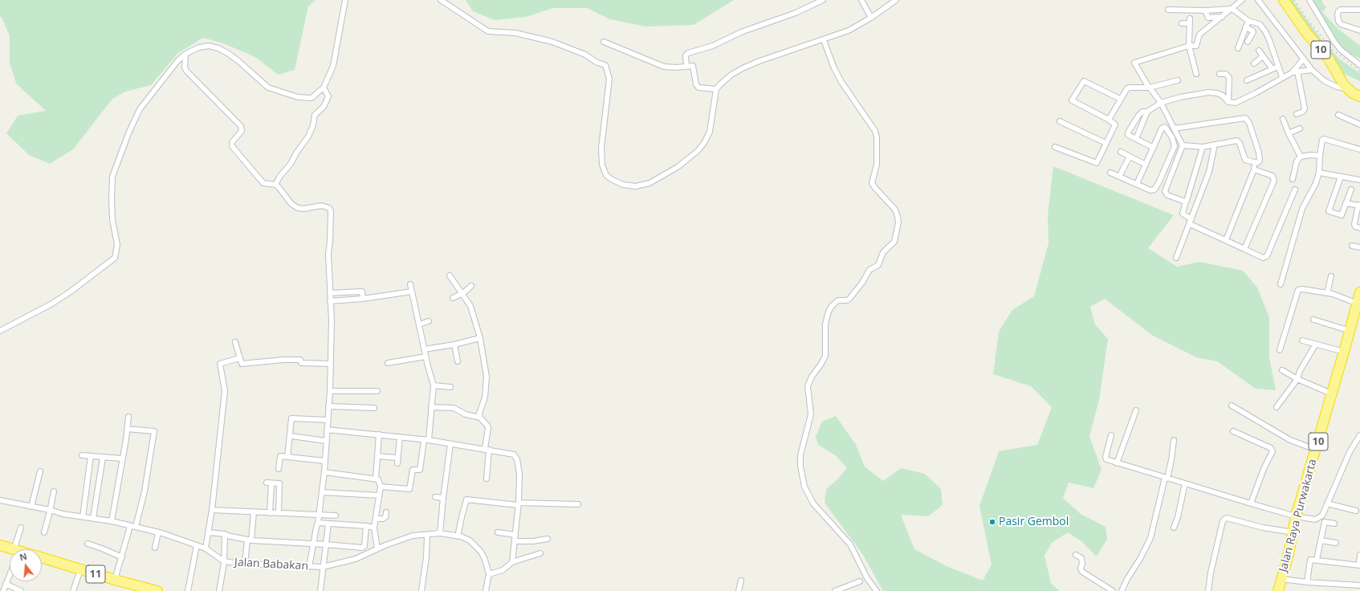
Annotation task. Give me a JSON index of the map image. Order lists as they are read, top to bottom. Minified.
{"streets":{"highway":["10","Jalan Raya Purwakarta","11"],"street":["Jalan Babakan"]},"places":["Pasir Gembol"],"north":"top"}
